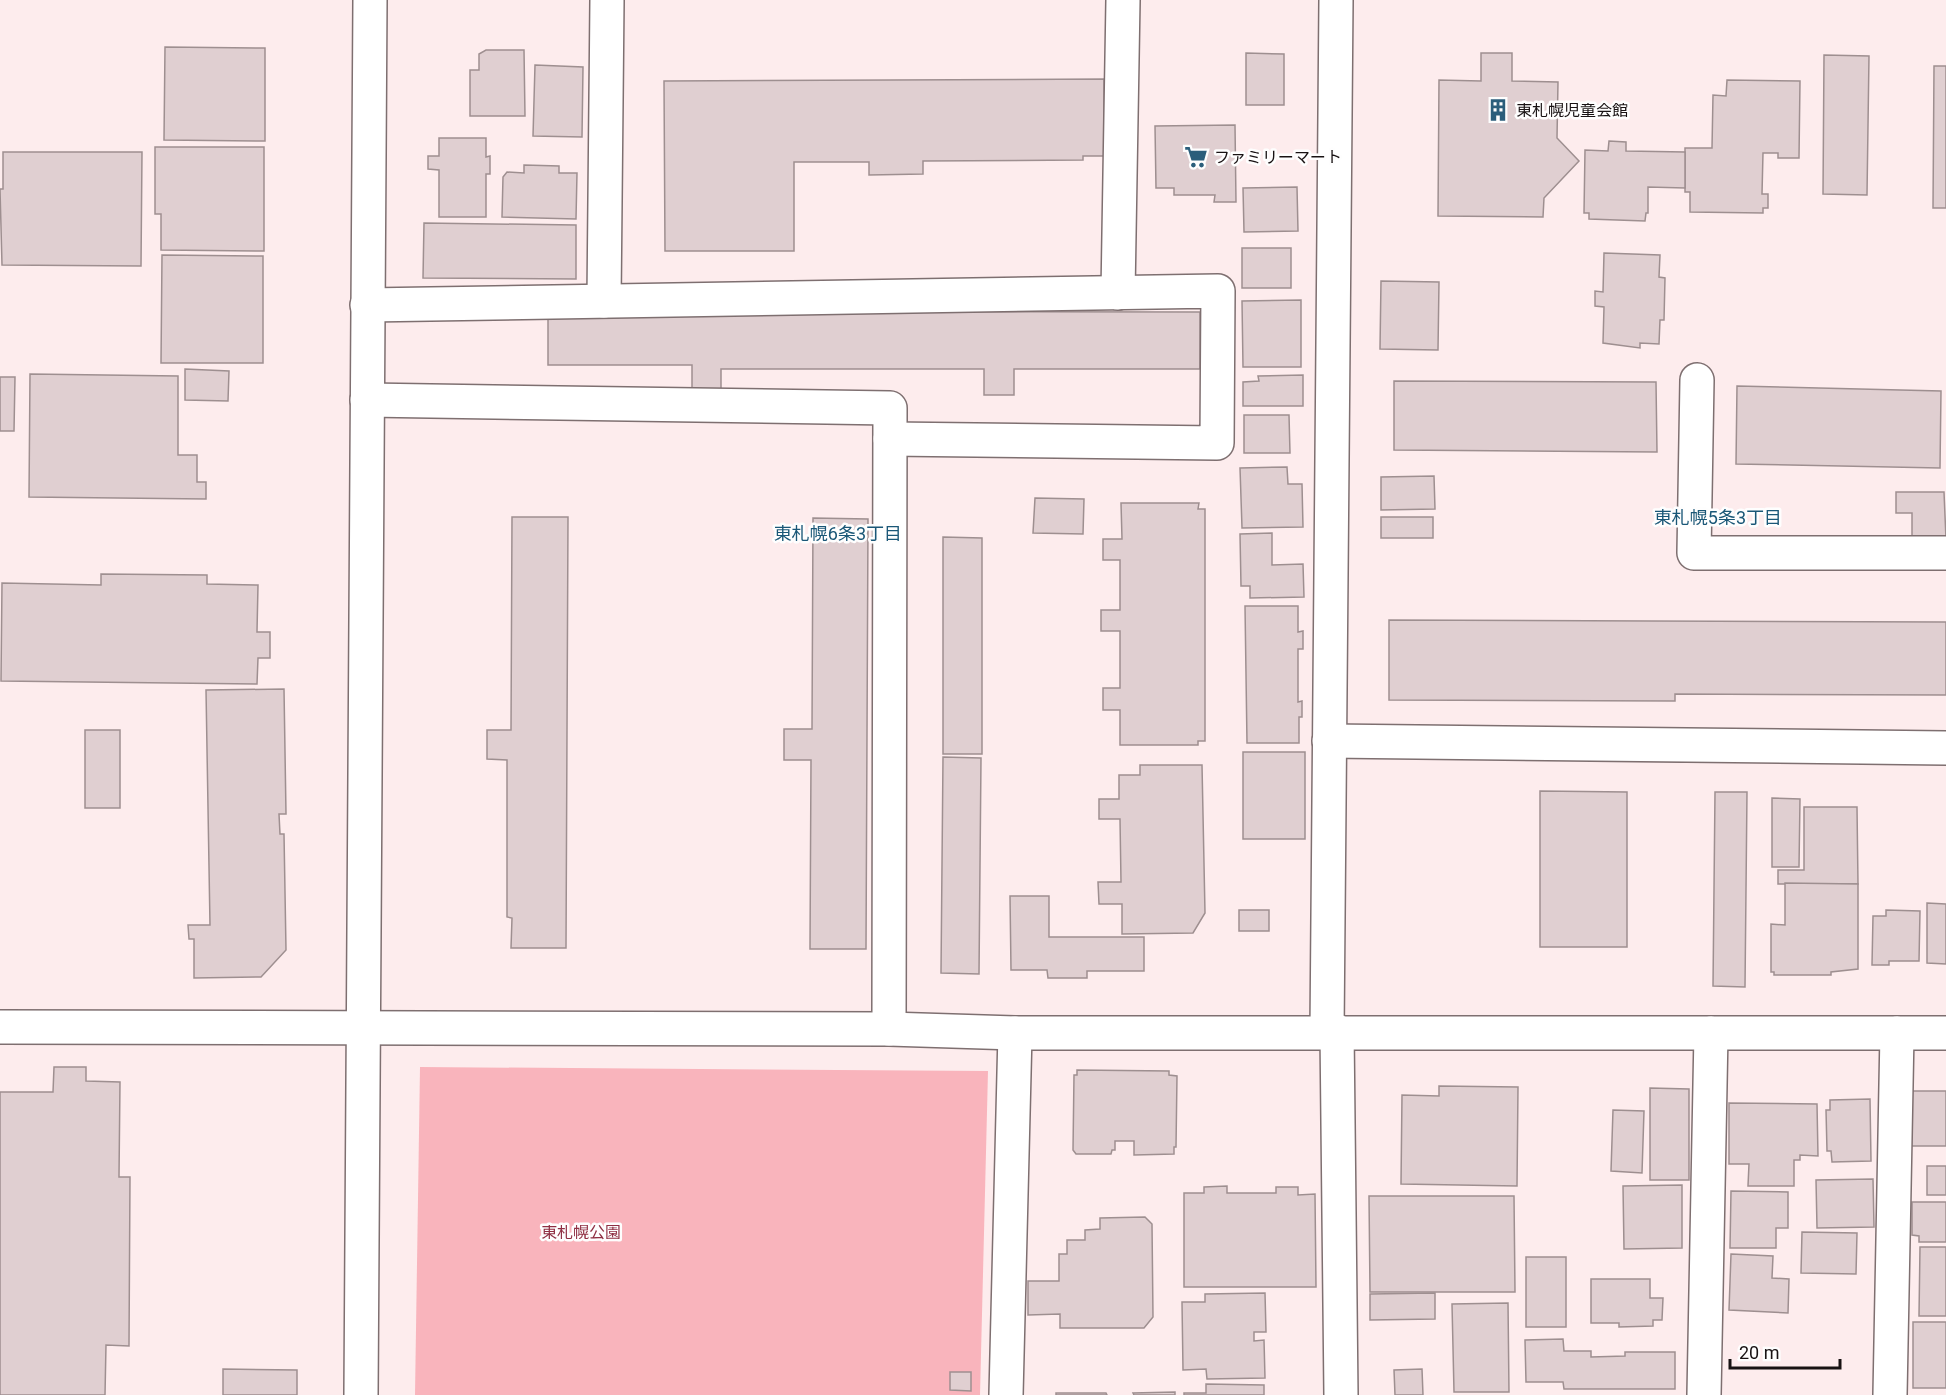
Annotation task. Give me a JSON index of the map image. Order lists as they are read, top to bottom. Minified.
{"districts":["東札幌5条3丁目","東札幌6条3丁目"],"parks":["東札幌公園"],"places":{"building":["東札幌児童会館"],"supermarket":["ファミリーマート"]},"scale_bar":"20 m"}
